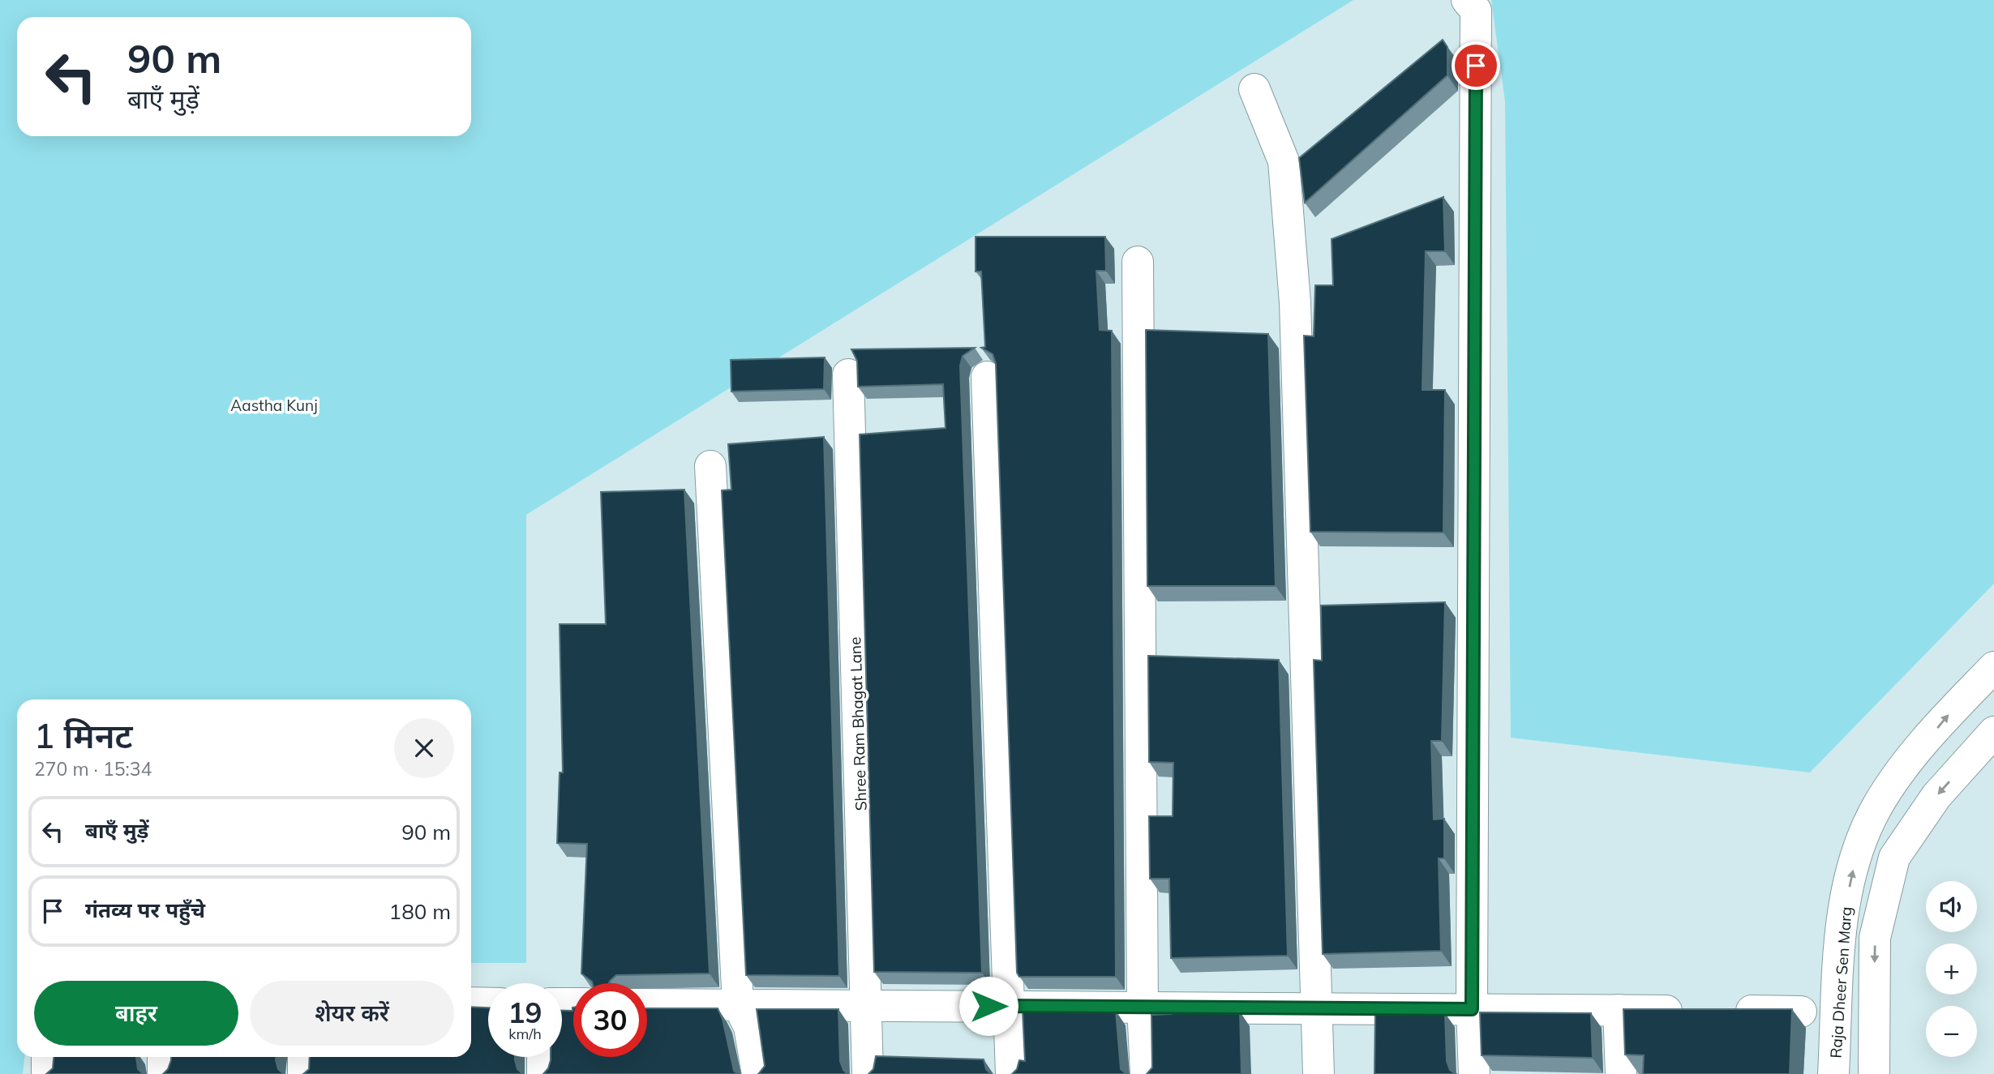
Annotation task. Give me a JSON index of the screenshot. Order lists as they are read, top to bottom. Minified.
{"streets":{"street":["Shree Ram Bhagat Lane","Raja Dheer Sen Marg"]},"parks":["Aastha Kunj"],"page":{"turn":["90 m","बाएँ मुड़ें"],"heading":["1 मिनट","270 m · 15:34"],"list":[{"name":"बाएँ मुड़ें","value":"90 m"},{"name":"गंतव्य पर पहुँचे","value":"180 m"}],"map_buttons":["+","−"],"buttons":["बाहर","शेयर करें"],"speed":"19 km/h","limit":"30"}}
